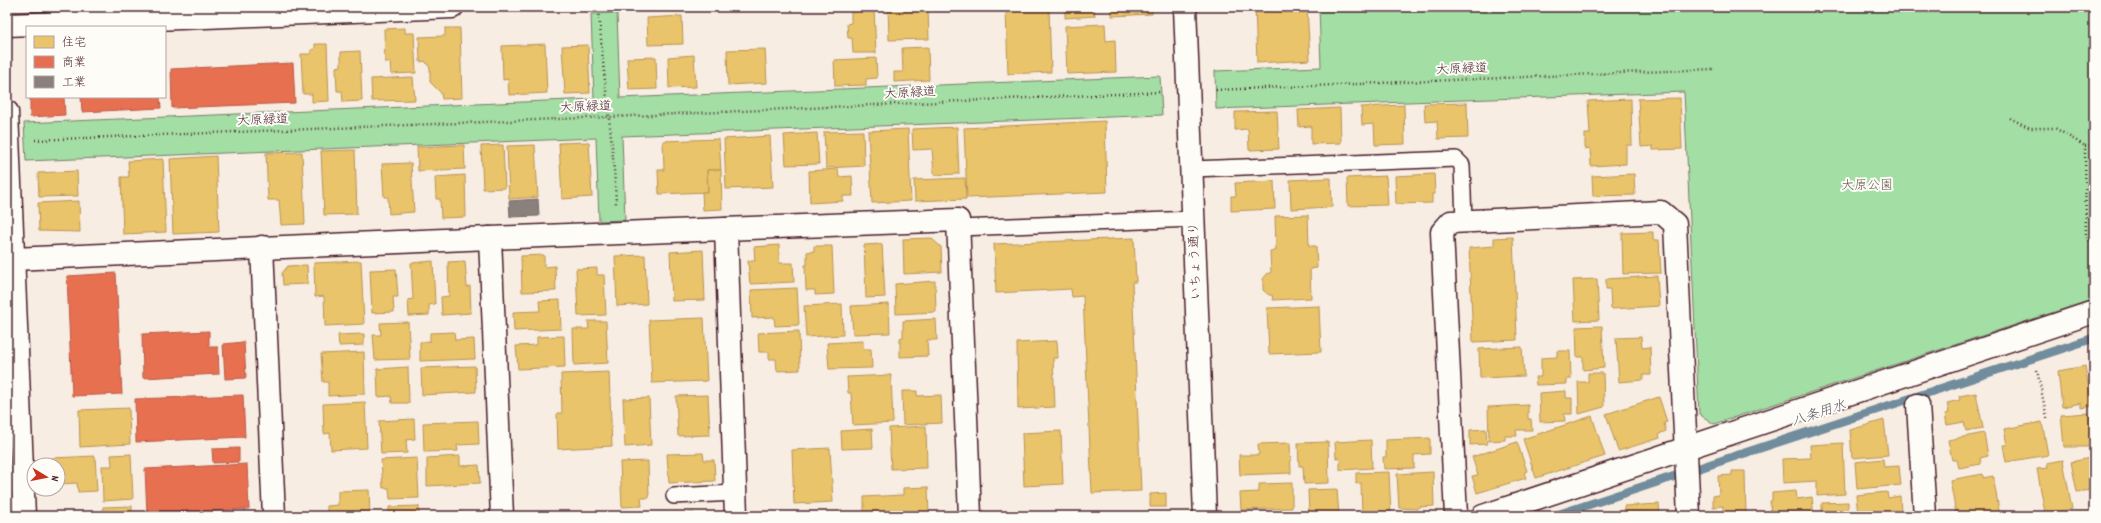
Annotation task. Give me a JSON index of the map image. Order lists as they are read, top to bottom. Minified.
{"streets":{"street":["いちょう通り"],"path":["大原緑道"]},"water":["八条用水"],"parks":["大原公園"],"legend":["住宅","商業","工業"],"north":"right"}
